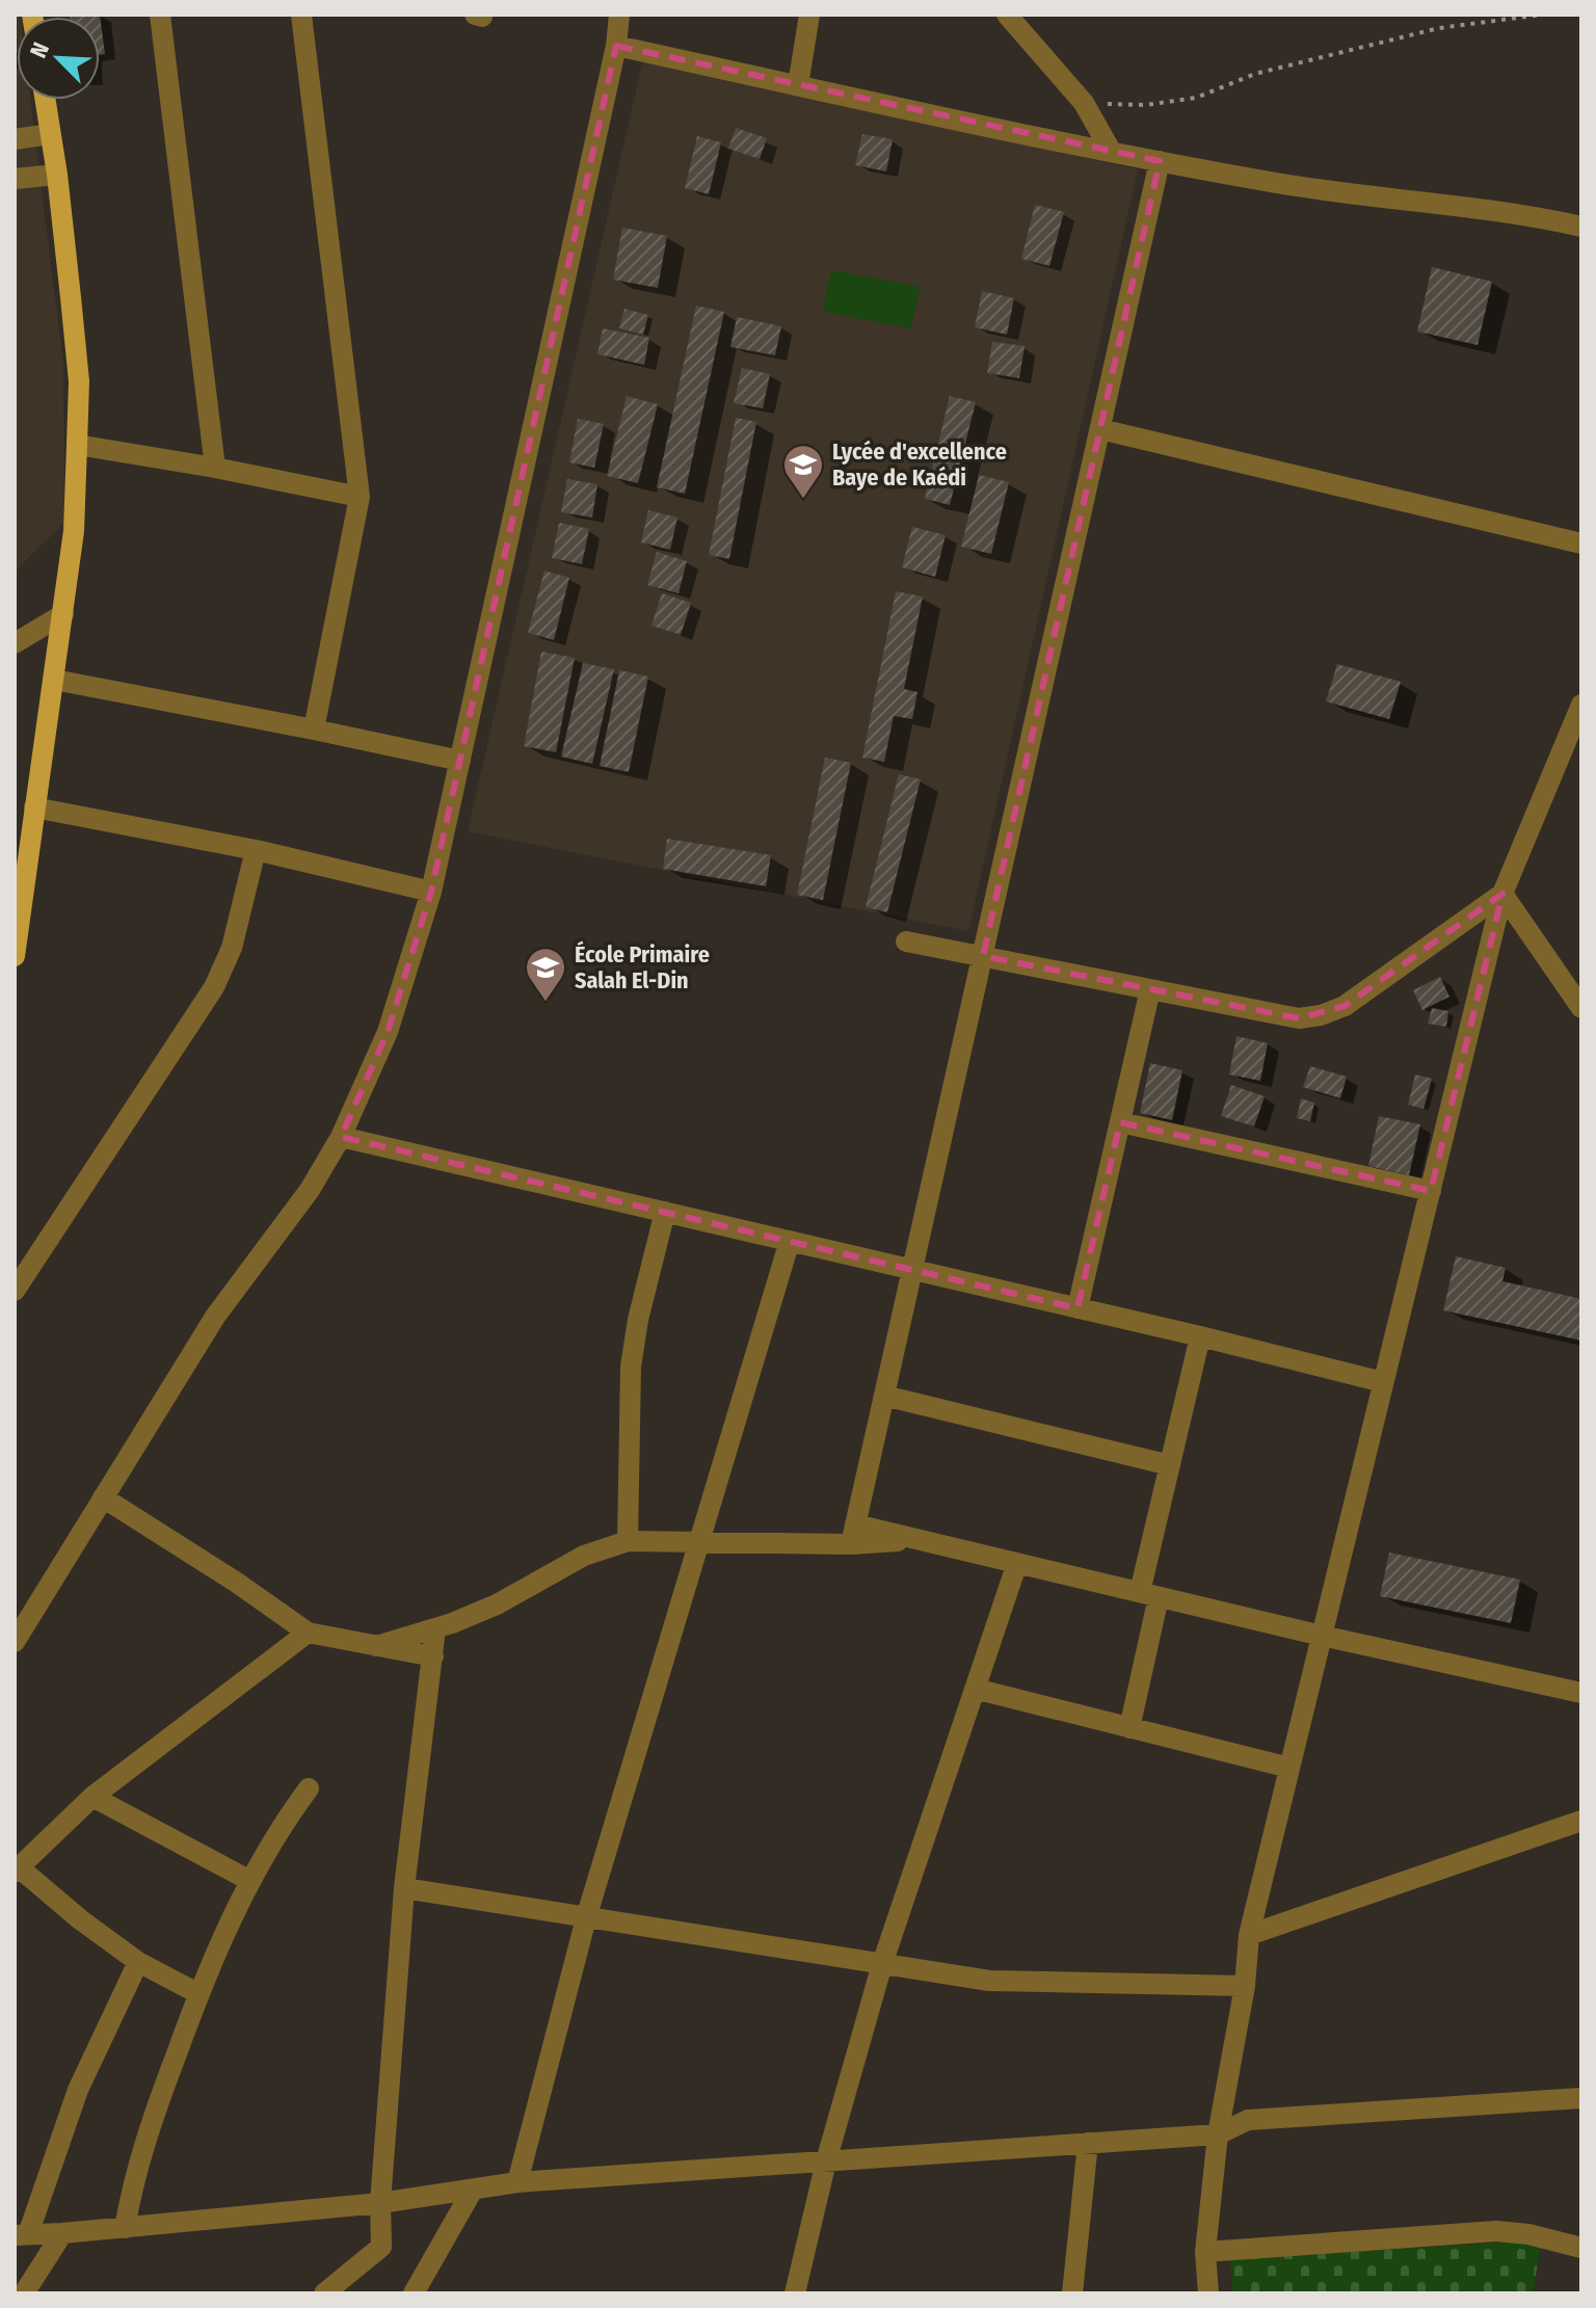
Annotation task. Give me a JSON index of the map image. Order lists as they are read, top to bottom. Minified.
{"places":{"school or university":["Lycée d'excellence Baye de Kaédi","École Primaire Salah El-Din"]},"north":"top left"}
